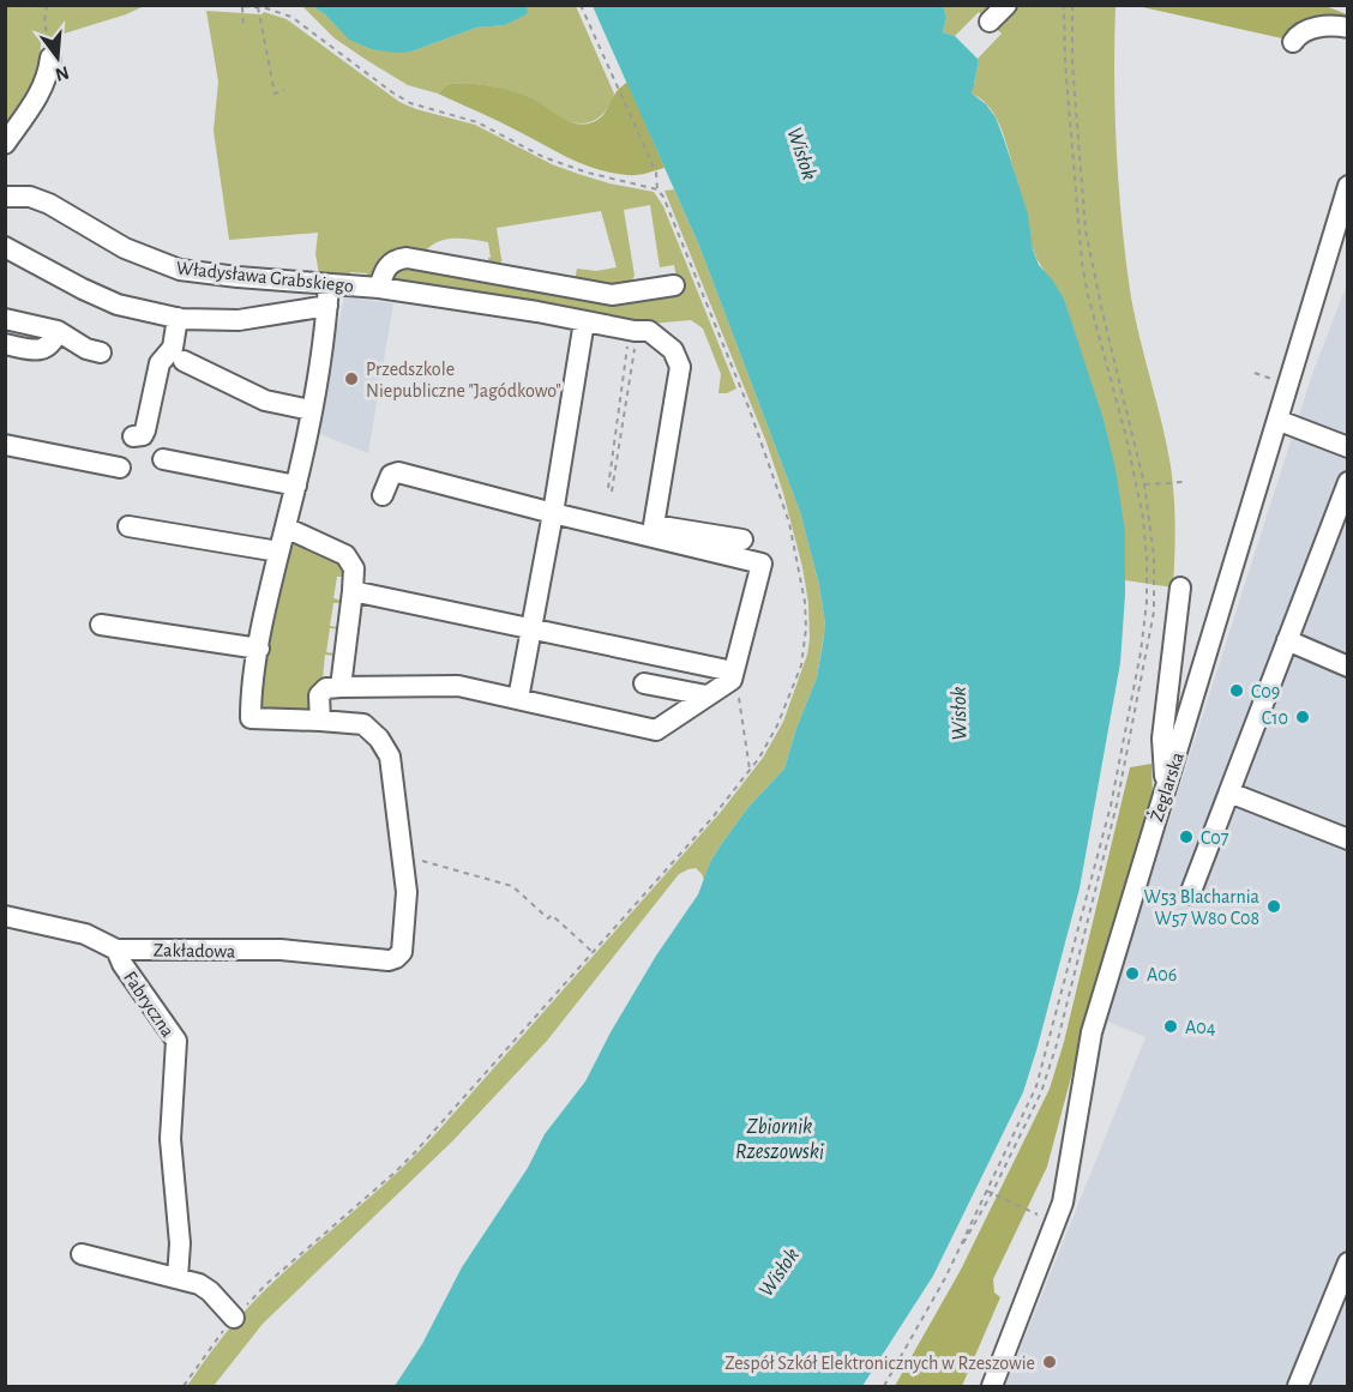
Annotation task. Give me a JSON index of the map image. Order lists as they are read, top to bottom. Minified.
{"streets":{"street":["Władysława Grabskiego","Żeglarska","Zakładowa","Fabryczna"]},"crossings":[["Zakładowa","Fabryczna"]],"water":["Wisłok","Zbiornik Rzeszowski"],"places":["Przedszkole Niepubliczne \"Jagódkowo\"","C09","C10","C07","W53 Blacharnia W57 W80 C08","A06","A04","Zespół Szkół Elektronicznych w Rzeszowie"],"north":"bottom"}
